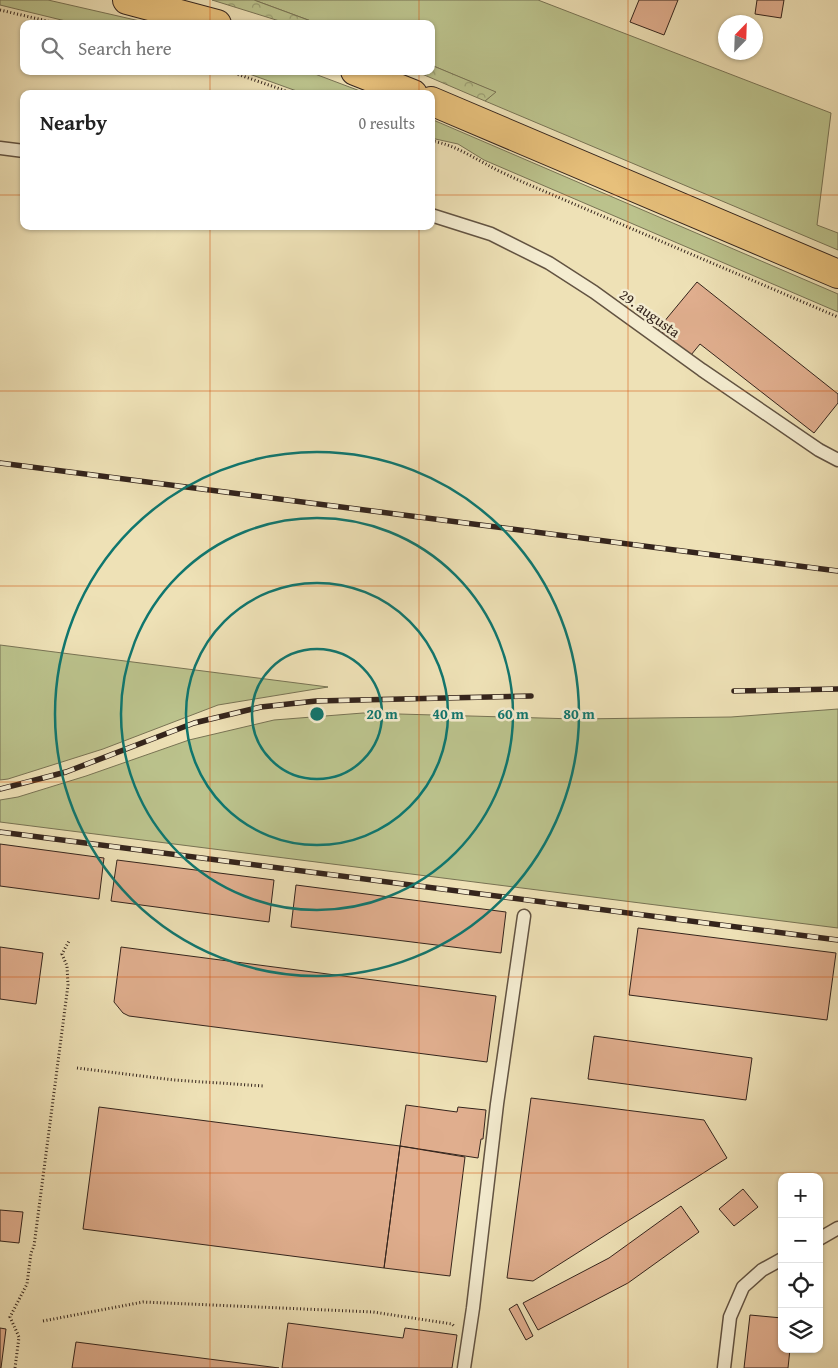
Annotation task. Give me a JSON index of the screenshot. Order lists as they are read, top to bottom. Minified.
{"streets":{"lane":["29. augusta"]},"north":"top right","page":{"search":"Search here","heading":["Nearby","0 results"],"map_buttons":["+","−"]},"rings":["20 m","40 m","60 m","80 m"]}
